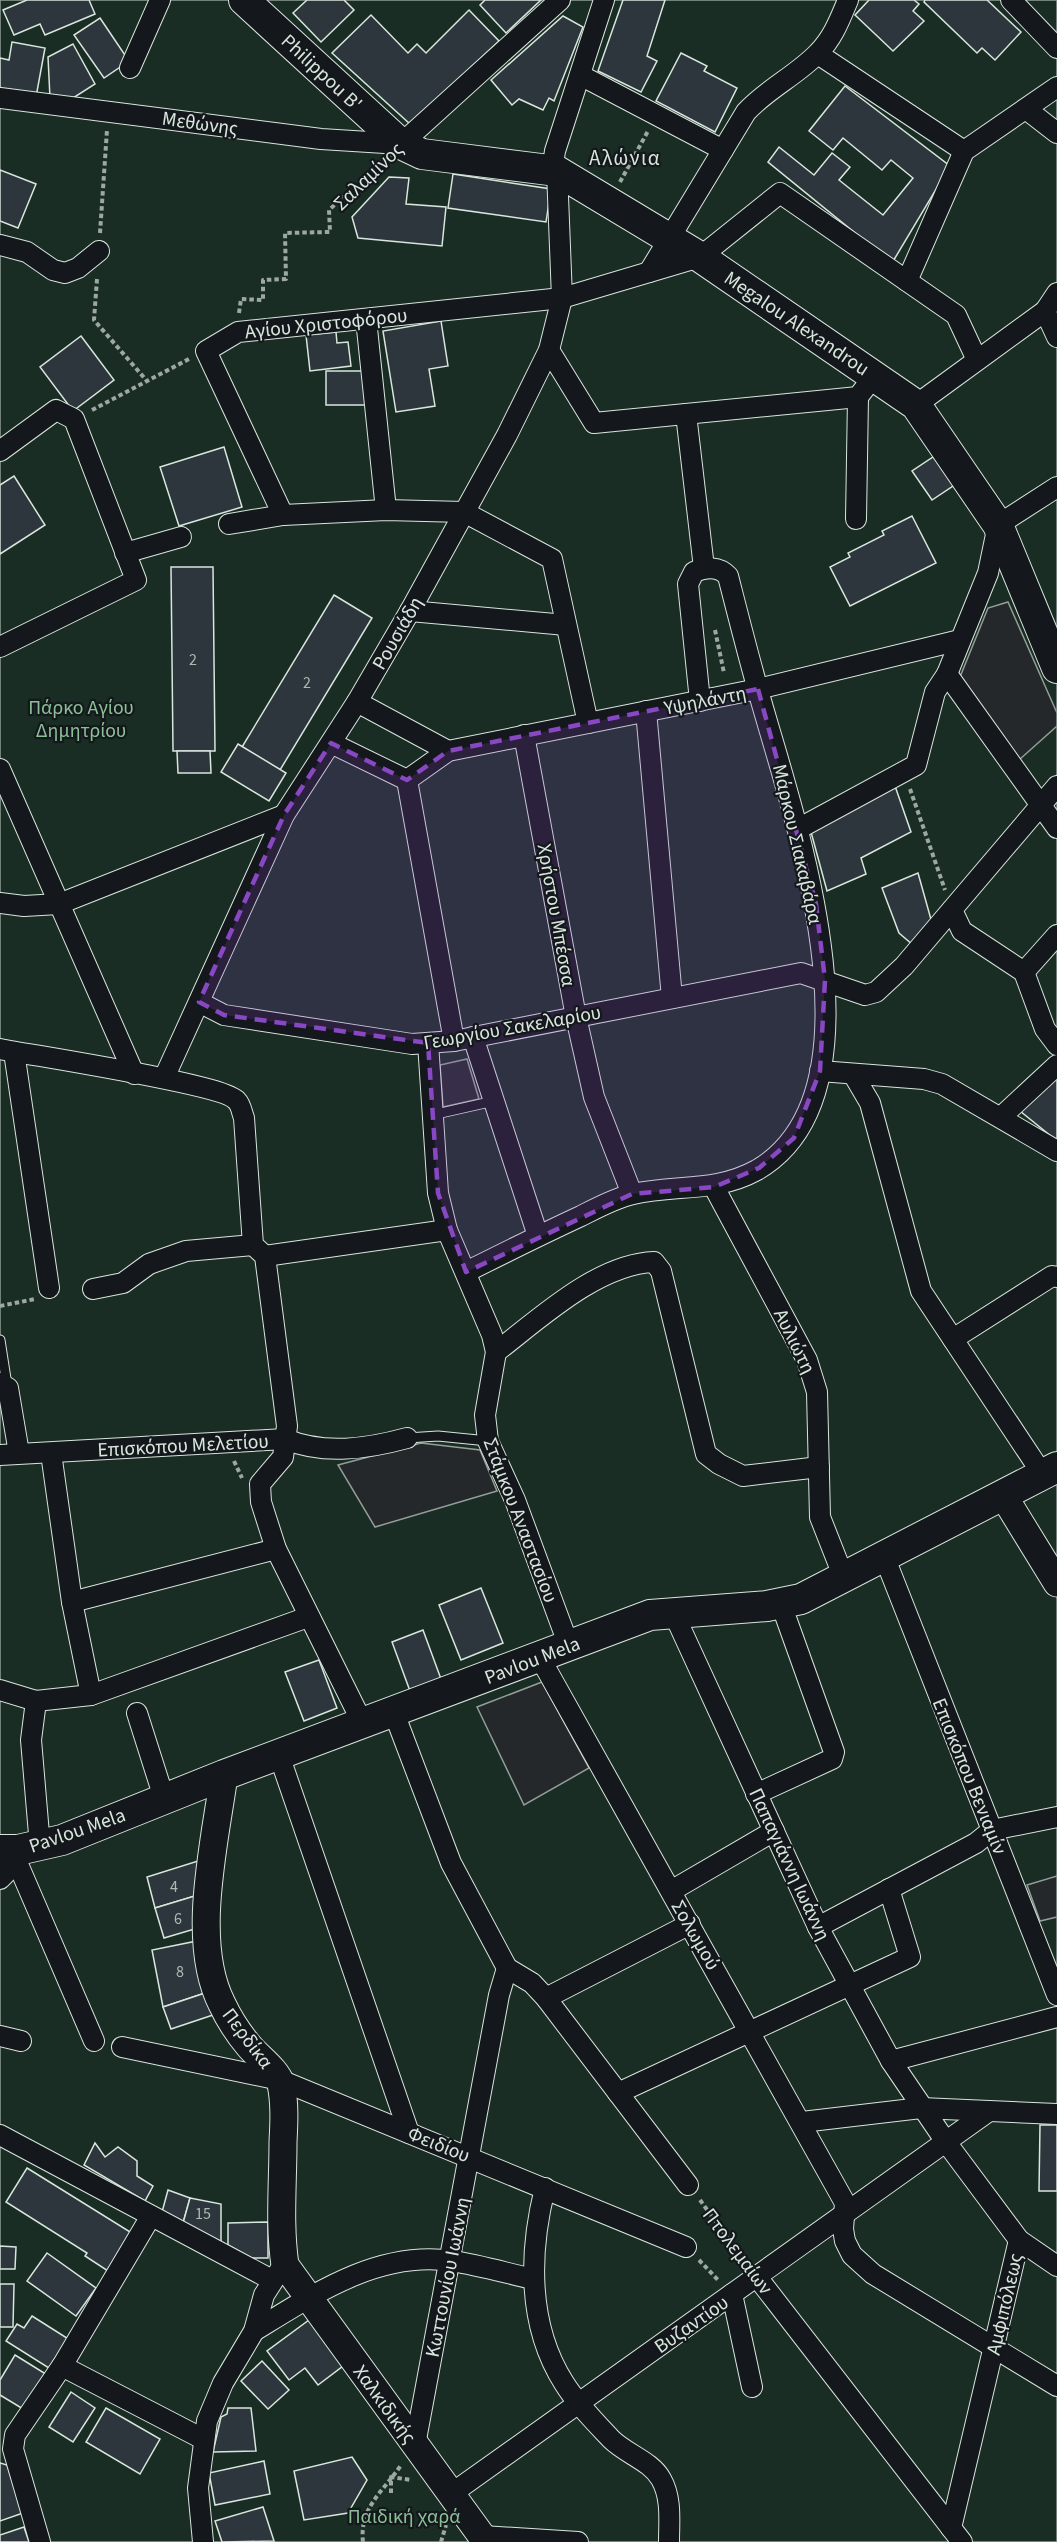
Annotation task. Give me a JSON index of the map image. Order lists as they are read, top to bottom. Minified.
{"streets":{"main road":["Philippou B'","Megalou Alexandrou","Pavlou Mela"],"street":["Μεθώνης","Σαλαμίνος","Αγίου Χριστοφόρου","Ρουσιάδη","Υψηλάντη","Μάρκου Σιακαβάρα","Χρήστου Μπέσσα","Γεωργίου Σακελαρίου","Αυλιώτη","Επισκόπου Μελετίου","Στάμκου Αναστασίου","Επισκόπου Βενιαμίν","Παπαγιάννη Ιωάννη","Σολωμού","Περδίκα","Φειδίου","Πτολεμαίων","Κωττουνίου Ιωάννη","Αμφιπόλεως","Βυζαντίου","Χαλκιδικής"]},"crossings":[["Philippou B'","Μεθώνης"],["Philippou B'","Σαλαμίνος"],["Philippou B'","Megalou Alexandrou"],["Μεθώνης","Σαλαμίνος"],["Μεθώνης","Megalou Alexandrou"],["Σαλαμίνος","Αγίου Χριστοφόρου"],["Σαλαμίνος","Megalou Alexandrou"],["Αγίου Χριστοφόρου","Megalou Alexandrou"],["Αγίου Χριστοφόρου","Ρουσιάδη"],["Megalou Alexandrou","Ρουσιάδη"],["Ρουσιάδη","Γεωργίου Σακελαρίου"],["Υψηλάντη","Μάρκου Σιακαβάρα"],["Υψηλάντη","Χρήστου Μπέσσα"],["Μάρκου Σιακαβάρα","Χρήστου Μπέσσα"],["Μάρκου Σιακαβάρα","Γεωργίου Σακελαρίου"],["Μάρκου Σιακαβάρα","Αυλιώτη"],["Μάρκου Σιακαβάρα","Στάμκου Αναστασίου"],["Χρήστου Μπέσσα","Γεωργίου Σακελαρίου"],["Γεωργίου Σακελαρίου","Στάμκου Αναστασίου"],["Αυλιώτη","Pavlou Mela"],["Επισκόπου Μελετίου","Στάμκου Αναστασίου"],["Στάμκου Αναστασίου","Pavlou Mela"],["Pavlou Mela","Επισκόπου Βενιαμίν"],["Pavlou Mela","Παπαγιάννη Ιωάννη"],["Pavlou Mela","Σολωμού"],["Pavlou Mela","Περδίκα"],["Παπαγιάννη Ιωάννη","Αμφιπόλεως"],["Σολωμού","Αμφιπόλεως"],["Σολωμού","Βυζαντίου"],["Περδίκα","Φειδίου"],["Περδίκα","Χαλκιδικής"],["Φειδίου","Κωττουνίου Ιωάννη"],["Πτολεμαίων","Αμφιπόλεως"],["Πτολεμαίων","Βυζαντίου"],["Κωττουνίου Ιωάννη","Χαλκιδικής"],["Αμφιπόλεως","Βυζαντίου"],["Βυζαντίου","Χαλκιδικής"]],"districts":["Αλώνια"],"parks":["Πάρκο Αγίου Δημητρίου","Παιδική χαρά"],"house_numbers":["2","2","4","6","8","15"]}
